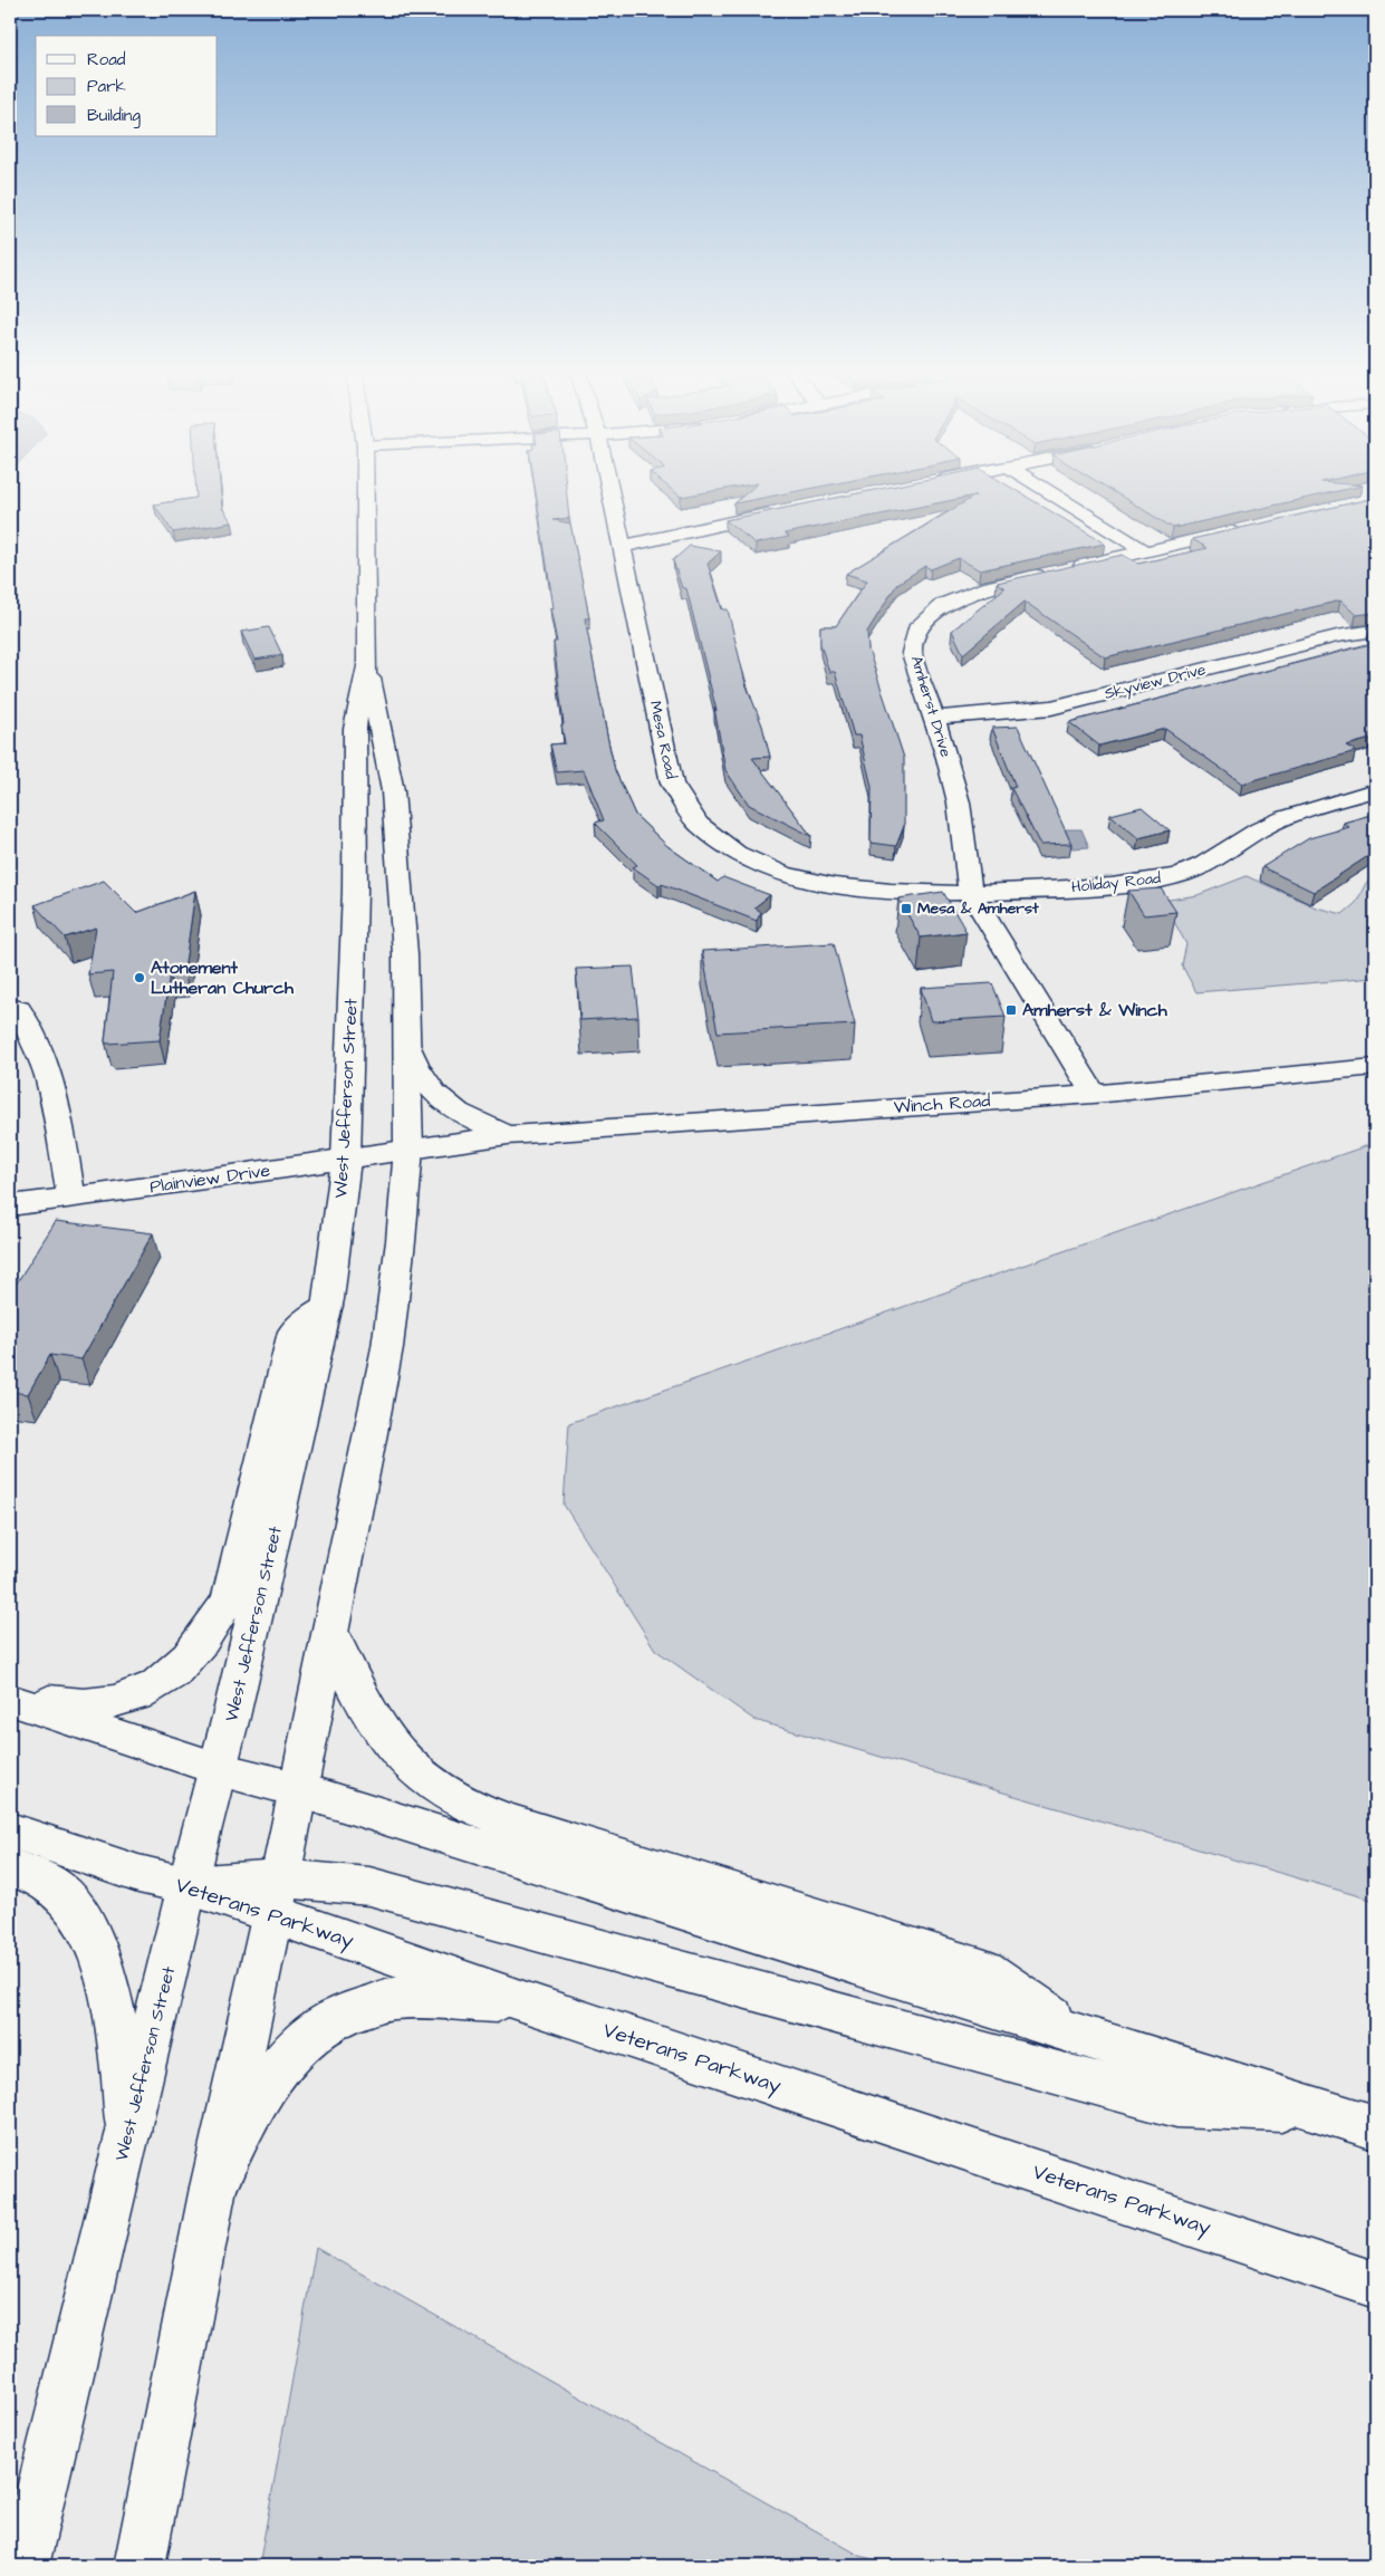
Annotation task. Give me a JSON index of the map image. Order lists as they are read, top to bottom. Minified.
{"streets":{"main road":["Skyview Drive","Amherst Drive","Mesa Road","Holiday Road","West Jefferson Street","Winch Road","Plainview Drive","Veterans Parkway"]},"crossings":[["Skyview Drive","Amherst Drive"],["Amherst Drive","Mesa Road"],["Amherst Drive","Holiday Road"],["Amherst Drive","Winch Road"],["Mesa Road","Holiday Road"],["West Jefferson Street","Winch Road"],["West Jefferson Street","Plainview Drive"],["West Jefferson Street","Veterans Parkway"],["Winch Road","Plainview Drive"]],"places":{"transit":["Mesa & Amherst","Amherst & Winch"],"other":["Atonement Lutheran Church"]},"legend":["Road","Park","Building"]}
